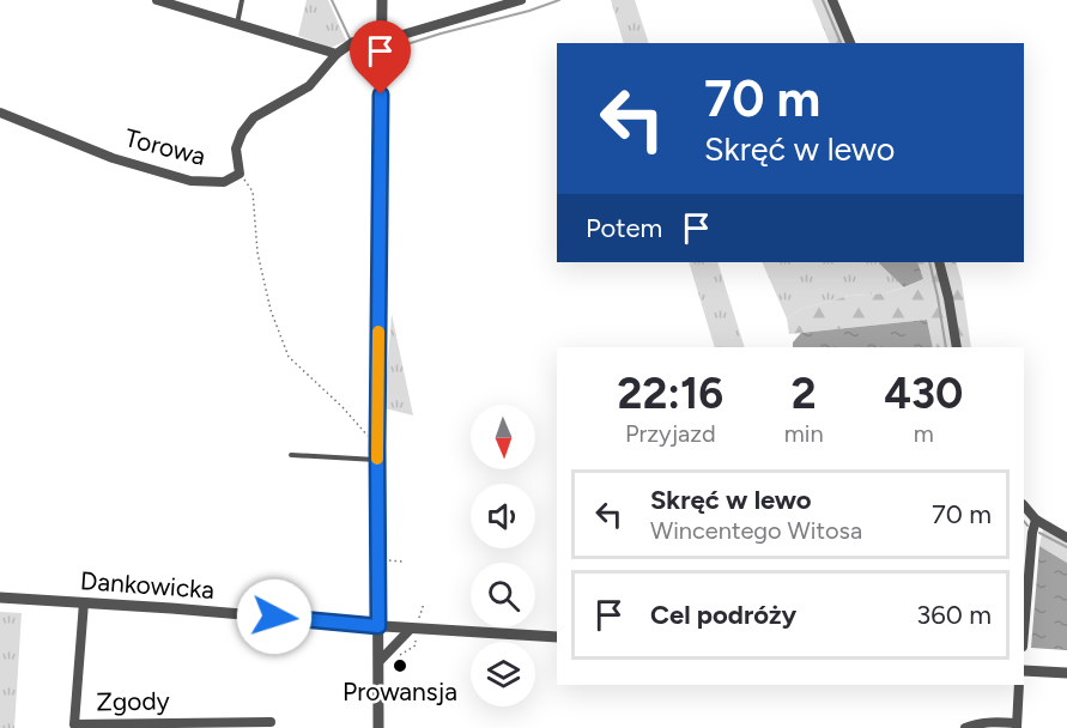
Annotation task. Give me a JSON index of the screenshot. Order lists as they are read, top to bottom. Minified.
{"streets":{"street":["Torowa","Dankowicka","Zgody"]},"crossings":[["Dankowicka","Zgody"]],"places":["Prowansja"],"north":"bottom","page":{"turn":["70 m","Skręć w lewo"],"then":"Potem","eta":["22:16","Przyjazd","2","min","430","m"],"list":[{"name":"Skręć w lewo","note":"Wincentego Witosa","value":"70 m"},{"name":"Cel podróży","value":"360 m"}]}}
